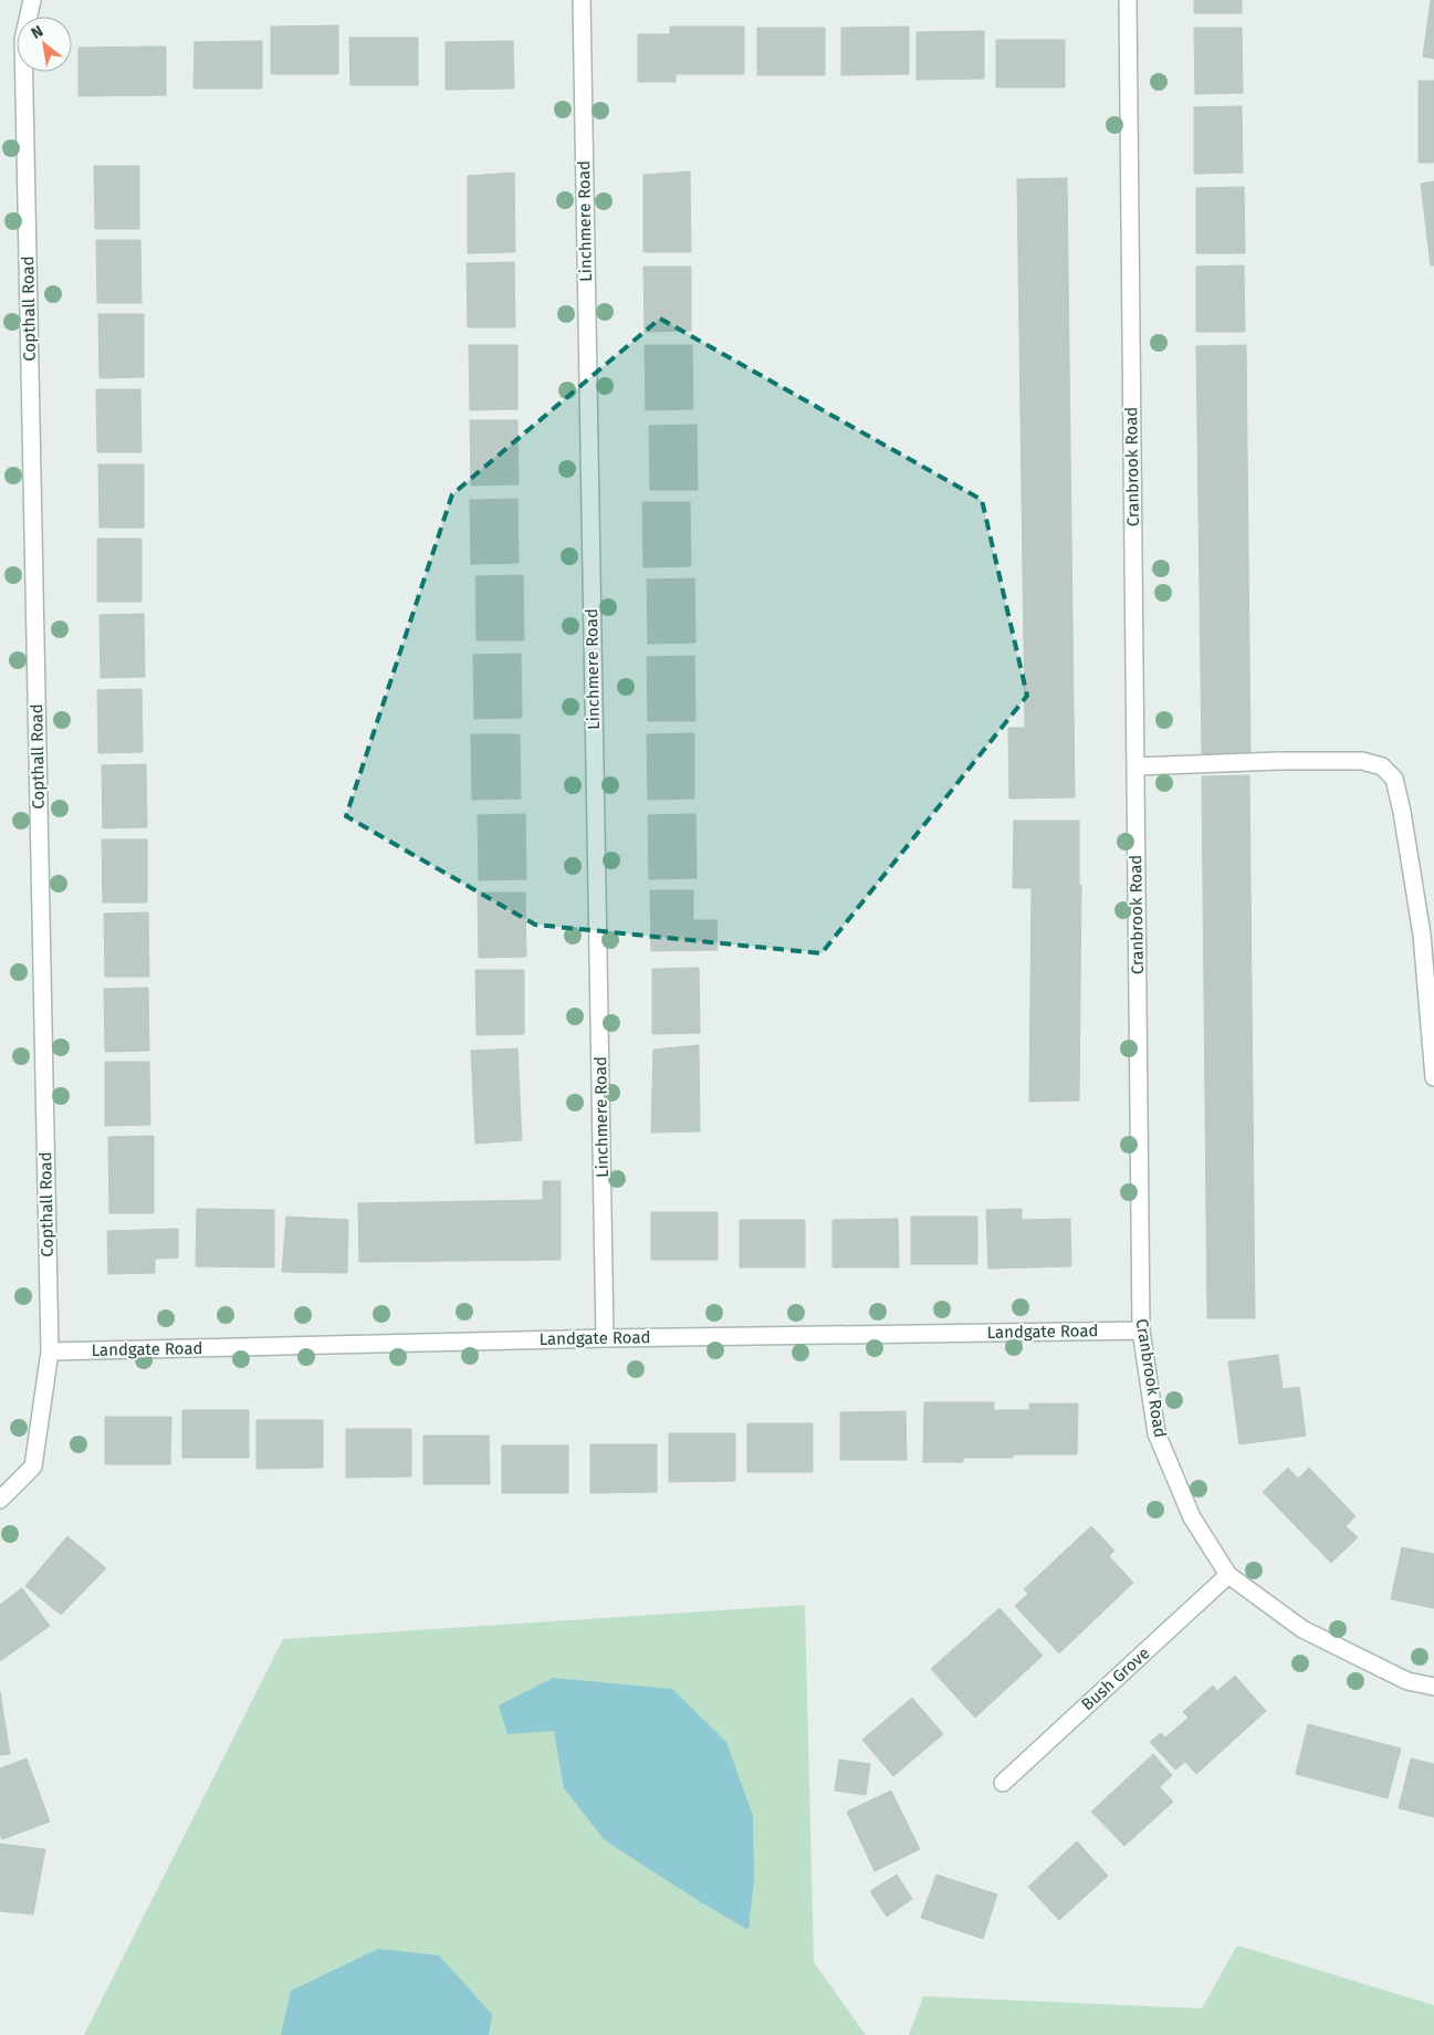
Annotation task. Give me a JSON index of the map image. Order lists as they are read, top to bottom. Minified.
{"streets":{"street":["Linchmere Road","Copthall Road","Cranbrook Road","Landgate Road","Bush Grove"]},"crossings":[["Linchmere Road","Landgate Road"],["Copthall Road","Landgate Road"],["Cranbrook Road","Landgate Road"],["Cranbrook Road","Bush Grove"]],"north":"top left"}
